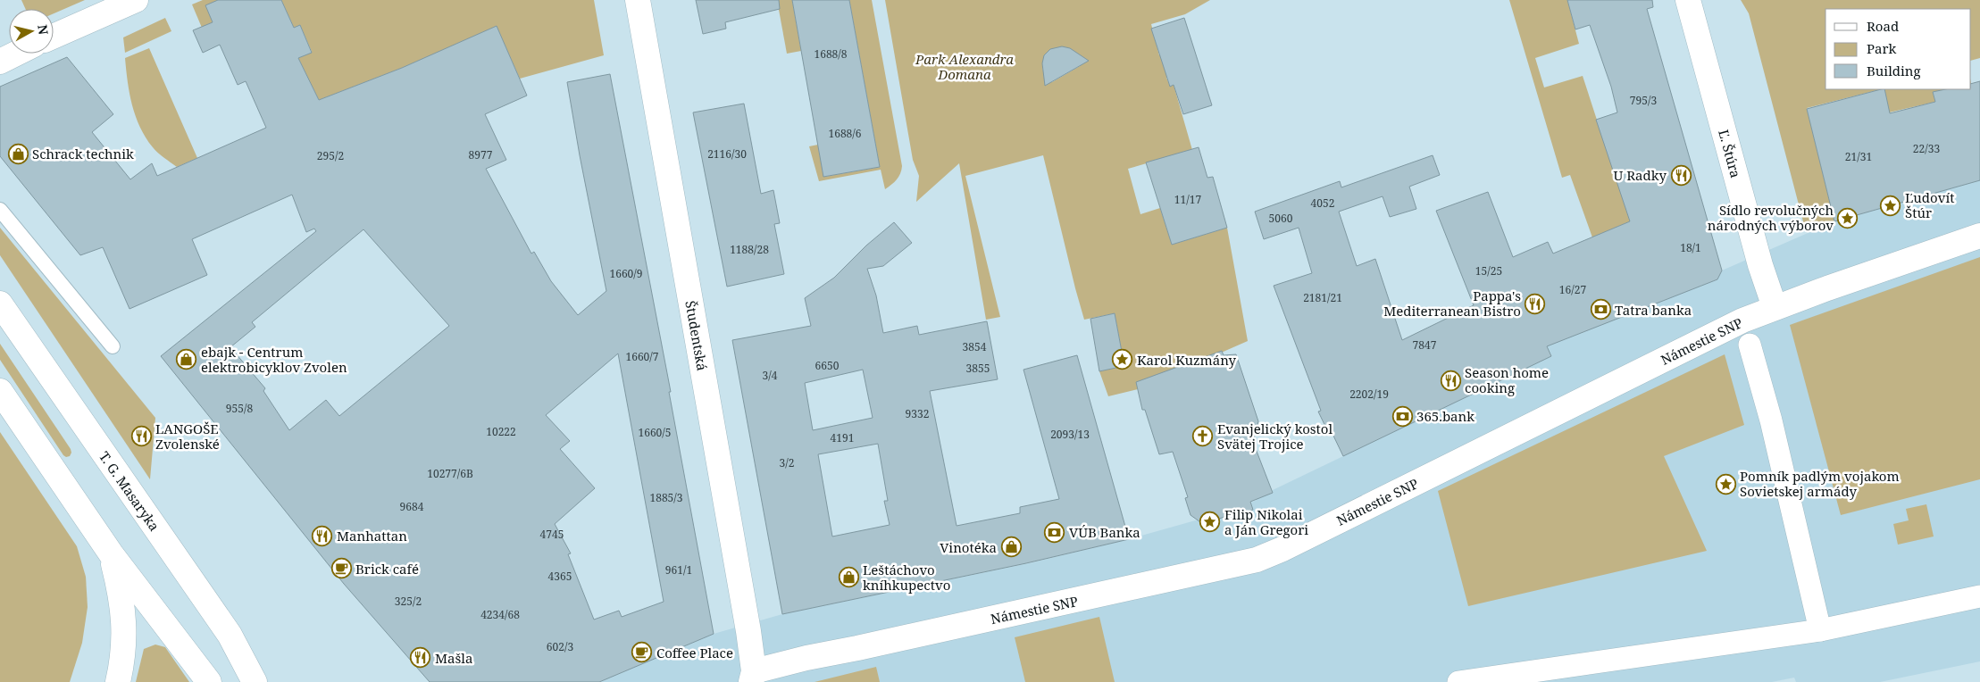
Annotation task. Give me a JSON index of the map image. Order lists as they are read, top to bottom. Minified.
{"streets":{"street":["Ľ. Štúra","Študentská","Námestie SNP","T. G. Masaryka"]},"crossings":[["Ľ. Štúra","Námestie SNP"],["Študentská","Námestie SNP"]],"parks":["Park Alexandra Domana"],"places":{"shop":["Schrack technik","ebajk - Centrum elektrobicyklov Zvolen","Vinotéka","Leštáchovo kníhkupectvo"],"restaurant":["U Radky","Pappa's Mediterranean Bistro","Season home cooking","LANGOŠE Zvolenské","Manhattan","Mašla"],"place":["Ľudovít Štúr","Sídlo revolučných národných výborov","Karol Kuzmány","Pomník padlým vojakom Sovietskej armády","Filip Nikolai a Ján Gregori"],"bank":["Tatra banka","365.bank","VÚB Banka"],"church":["Evanjelický kostol Svätej Trojice"],"cafe":["Brick café","Coffee Place"]},"house_numbers":["1688/8","795/3","1688/6","22/33","2116/30","8977","295/2","21/31","11/17","4052","5060","18/1","1188/28","15/25","1660/9","16/27","2181/21","7847","3854","1660/7","6650","3855","3/4","2202/19","955/8","9332","10222","1660/5","2093/13","4191","3/2","10277/6B","1885/3","9684","4745","961/1","4365","325/2","4234/68","602/3"],"legend":["Road","Park","Building"],"north":"right"}
